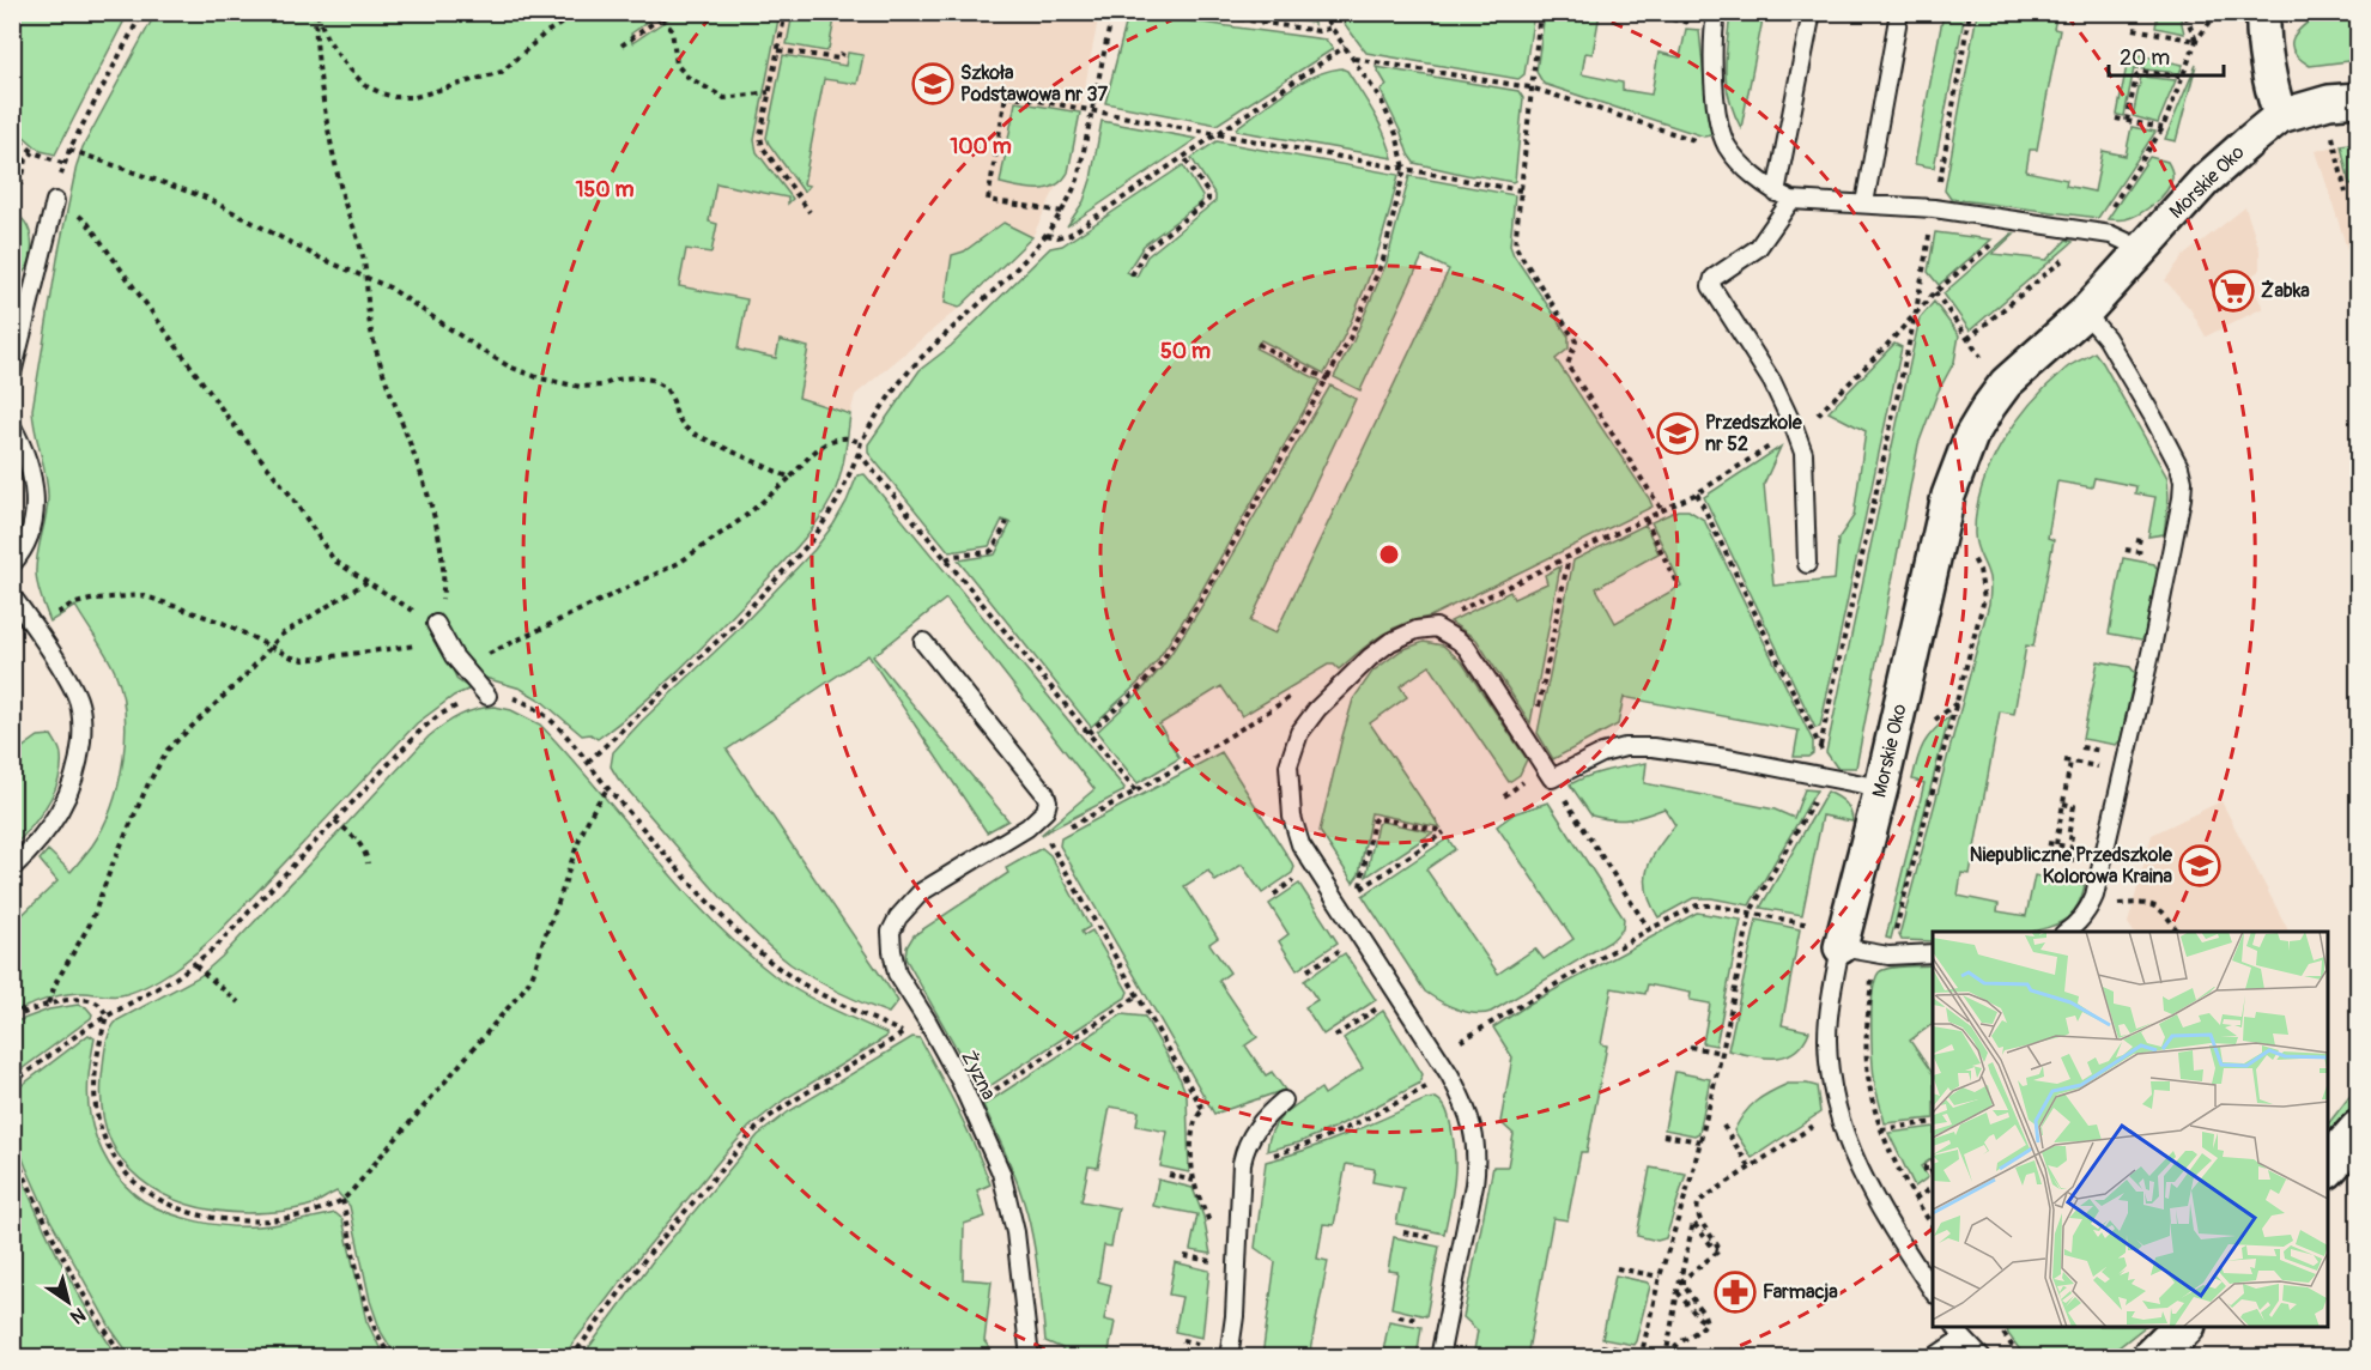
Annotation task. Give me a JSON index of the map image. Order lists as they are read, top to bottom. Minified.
{"streets":{"street":["Morskie Oko"],"lane":["Żyzna"]},"places":{"school or university":["Szkoła Podstawowa nr 37","Przedszkole nr 52","Niepubliczne Przedszkole Kolorowa Kraina"],"supermarket":["Żabka"],"pharmacy":["Farmacja"]},"scale_bar":"20 m","north":"bottom right","rings":["100 m","150 m","50 m"]}
